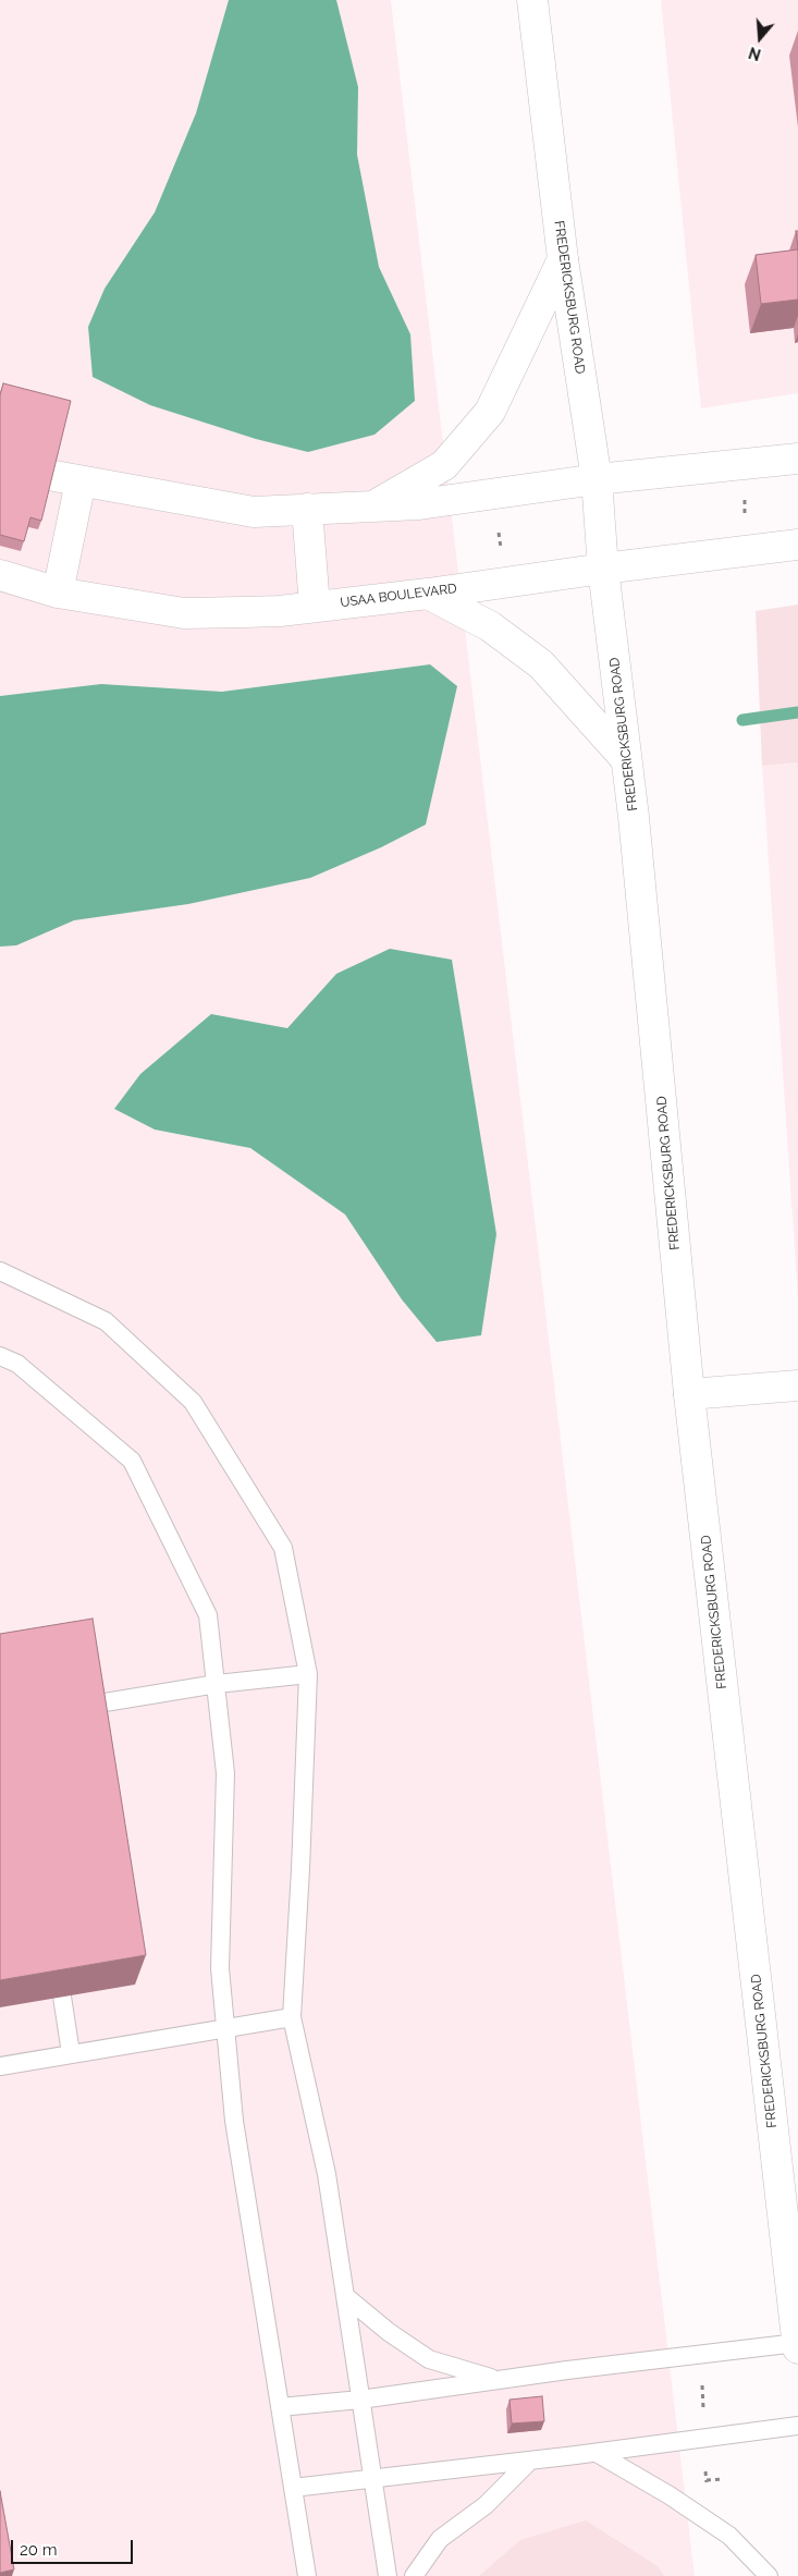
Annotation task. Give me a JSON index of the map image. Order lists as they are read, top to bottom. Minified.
{"streets":{"street":["FREDERICKSBURG ROAD","USAA BOULEVARD"]},"crossings":[["FREDERICKSBURG ROAD","USAA BOULEVARD"]],"scale_bar":"20 m","north":"bottom"}
